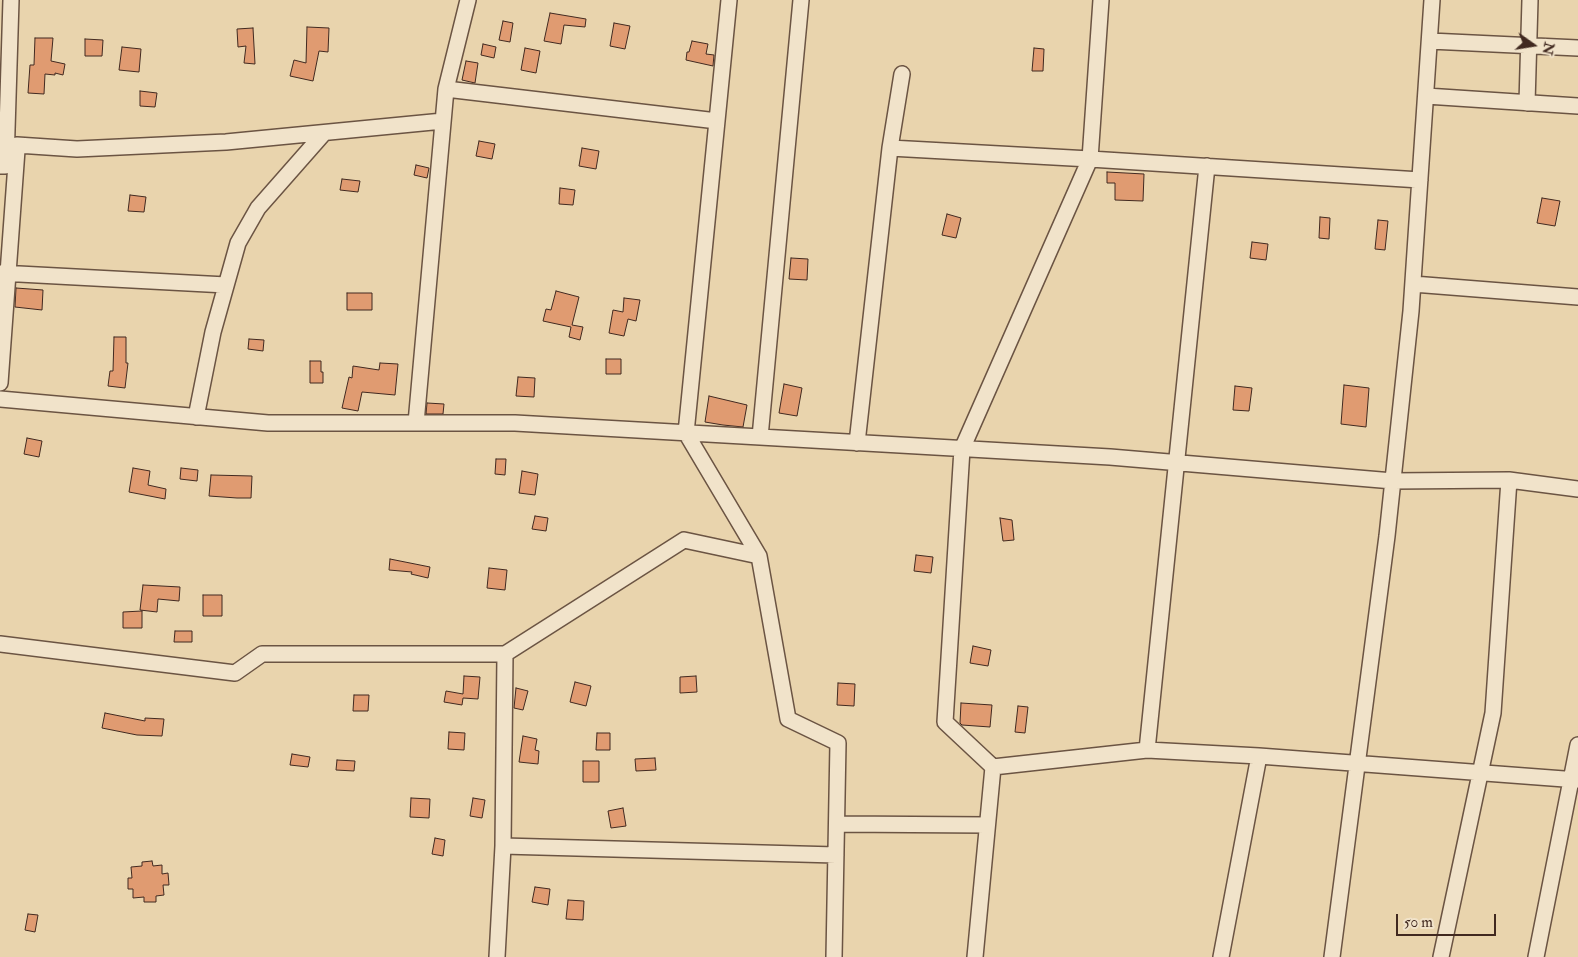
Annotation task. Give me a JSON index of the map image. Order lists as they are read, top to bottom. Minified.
{"scale_bar":"50 m","north":"right"}
